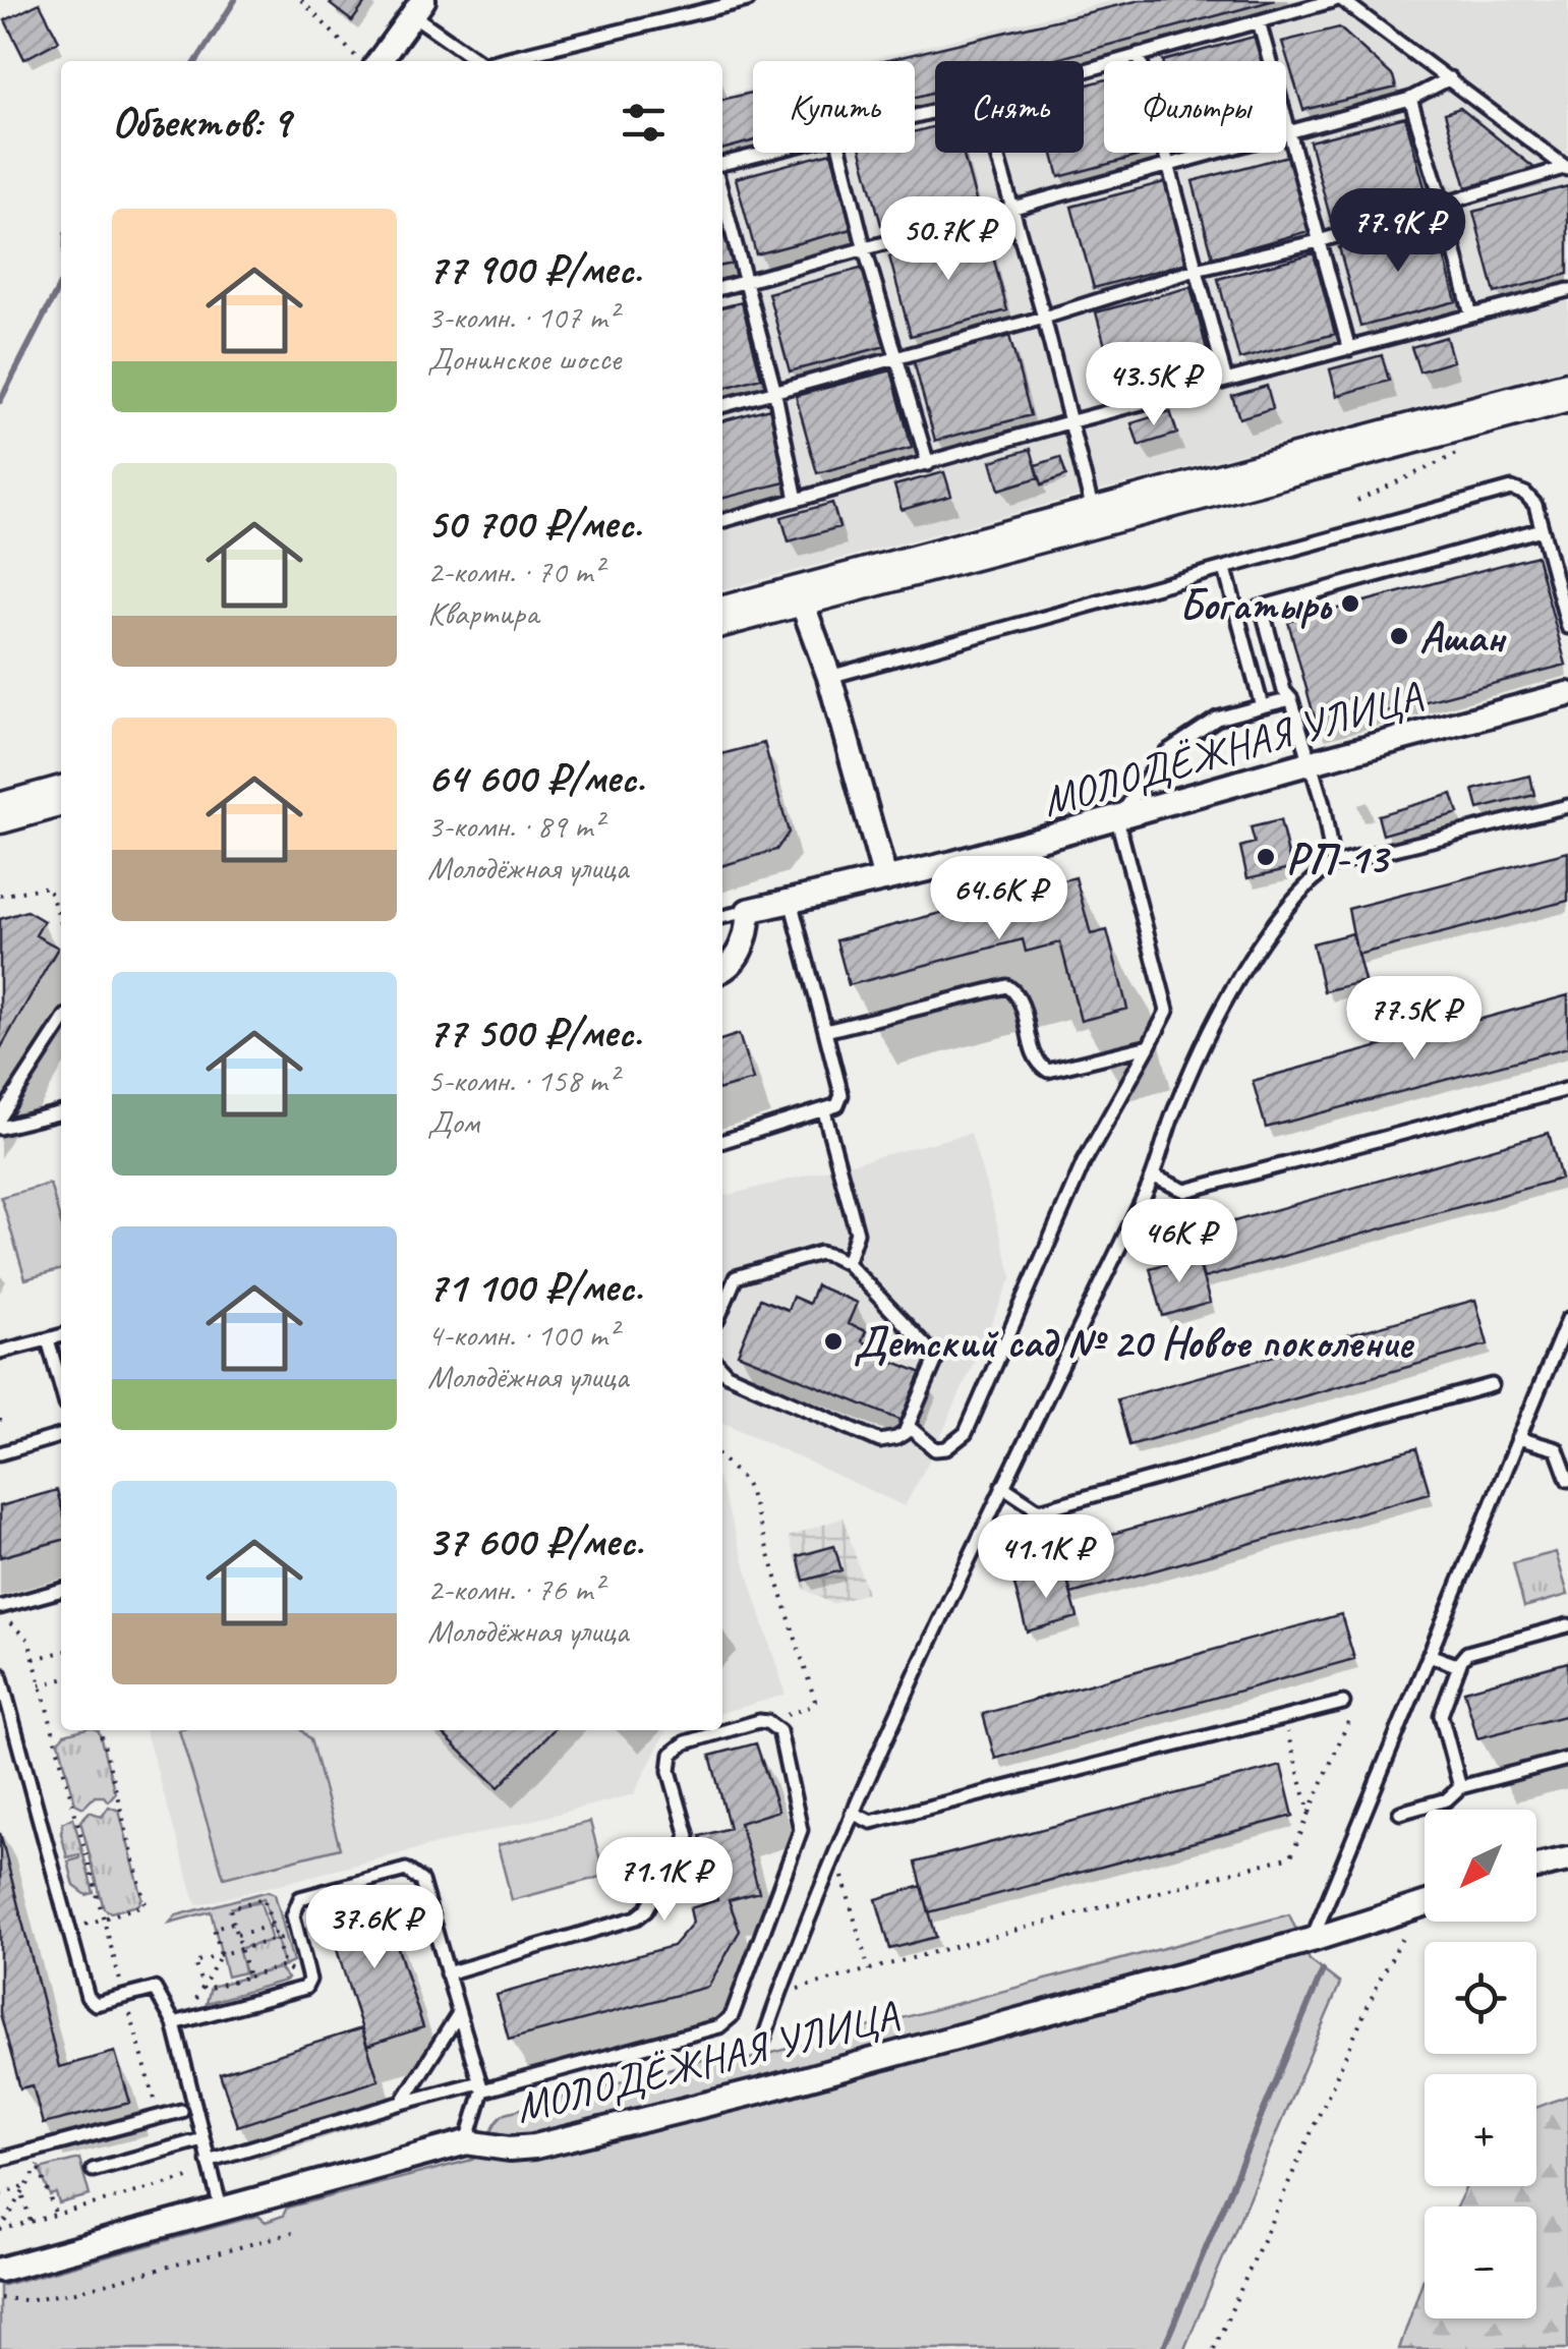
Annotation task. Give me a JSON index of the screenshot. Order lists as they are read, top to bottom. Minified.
{"streets":{"street":["МОЛОДЁЖНАЯ УЛИЦА"]},"places":["Богатырь","Ашан","РП-13","Детский сад № 20 Новое поколение"],"north":"bottom left","page":{"chip":["Купить","Снять","Фильтры"],"heading":"Объектов: 9","list":[{"name":"77 900 ₽/мес.","note":"3-комн. · 107 m² · Донинское шоссе"},{"name":"50 700 ₽/мес.","note":"2-комн. · 70 m² · Квартира"},{"name":"64 600 ₽/мес.","note":"3-комн. · 89 m² · Молодёжная улица"},{"name":"77 500 ₽/мес.","note":"5-комн. · 158 m² · Дом"},{"name":"71 100 ₽/мес.","note":"4-комн. · 100 m² · Молодёжная улица"},{"name":"37 600 ₽/мес.","note":"2-комн. · 76 m² · Молодёжная улица"}],"price":["77.9K ₽","50.7K ₽","43.5K ₽","64.6K ₽","77.5K ₽","46K ₽","41.1K ₽","71.1K ₽","37.6K ₽"],"map_buttons":["+","−"]}}
